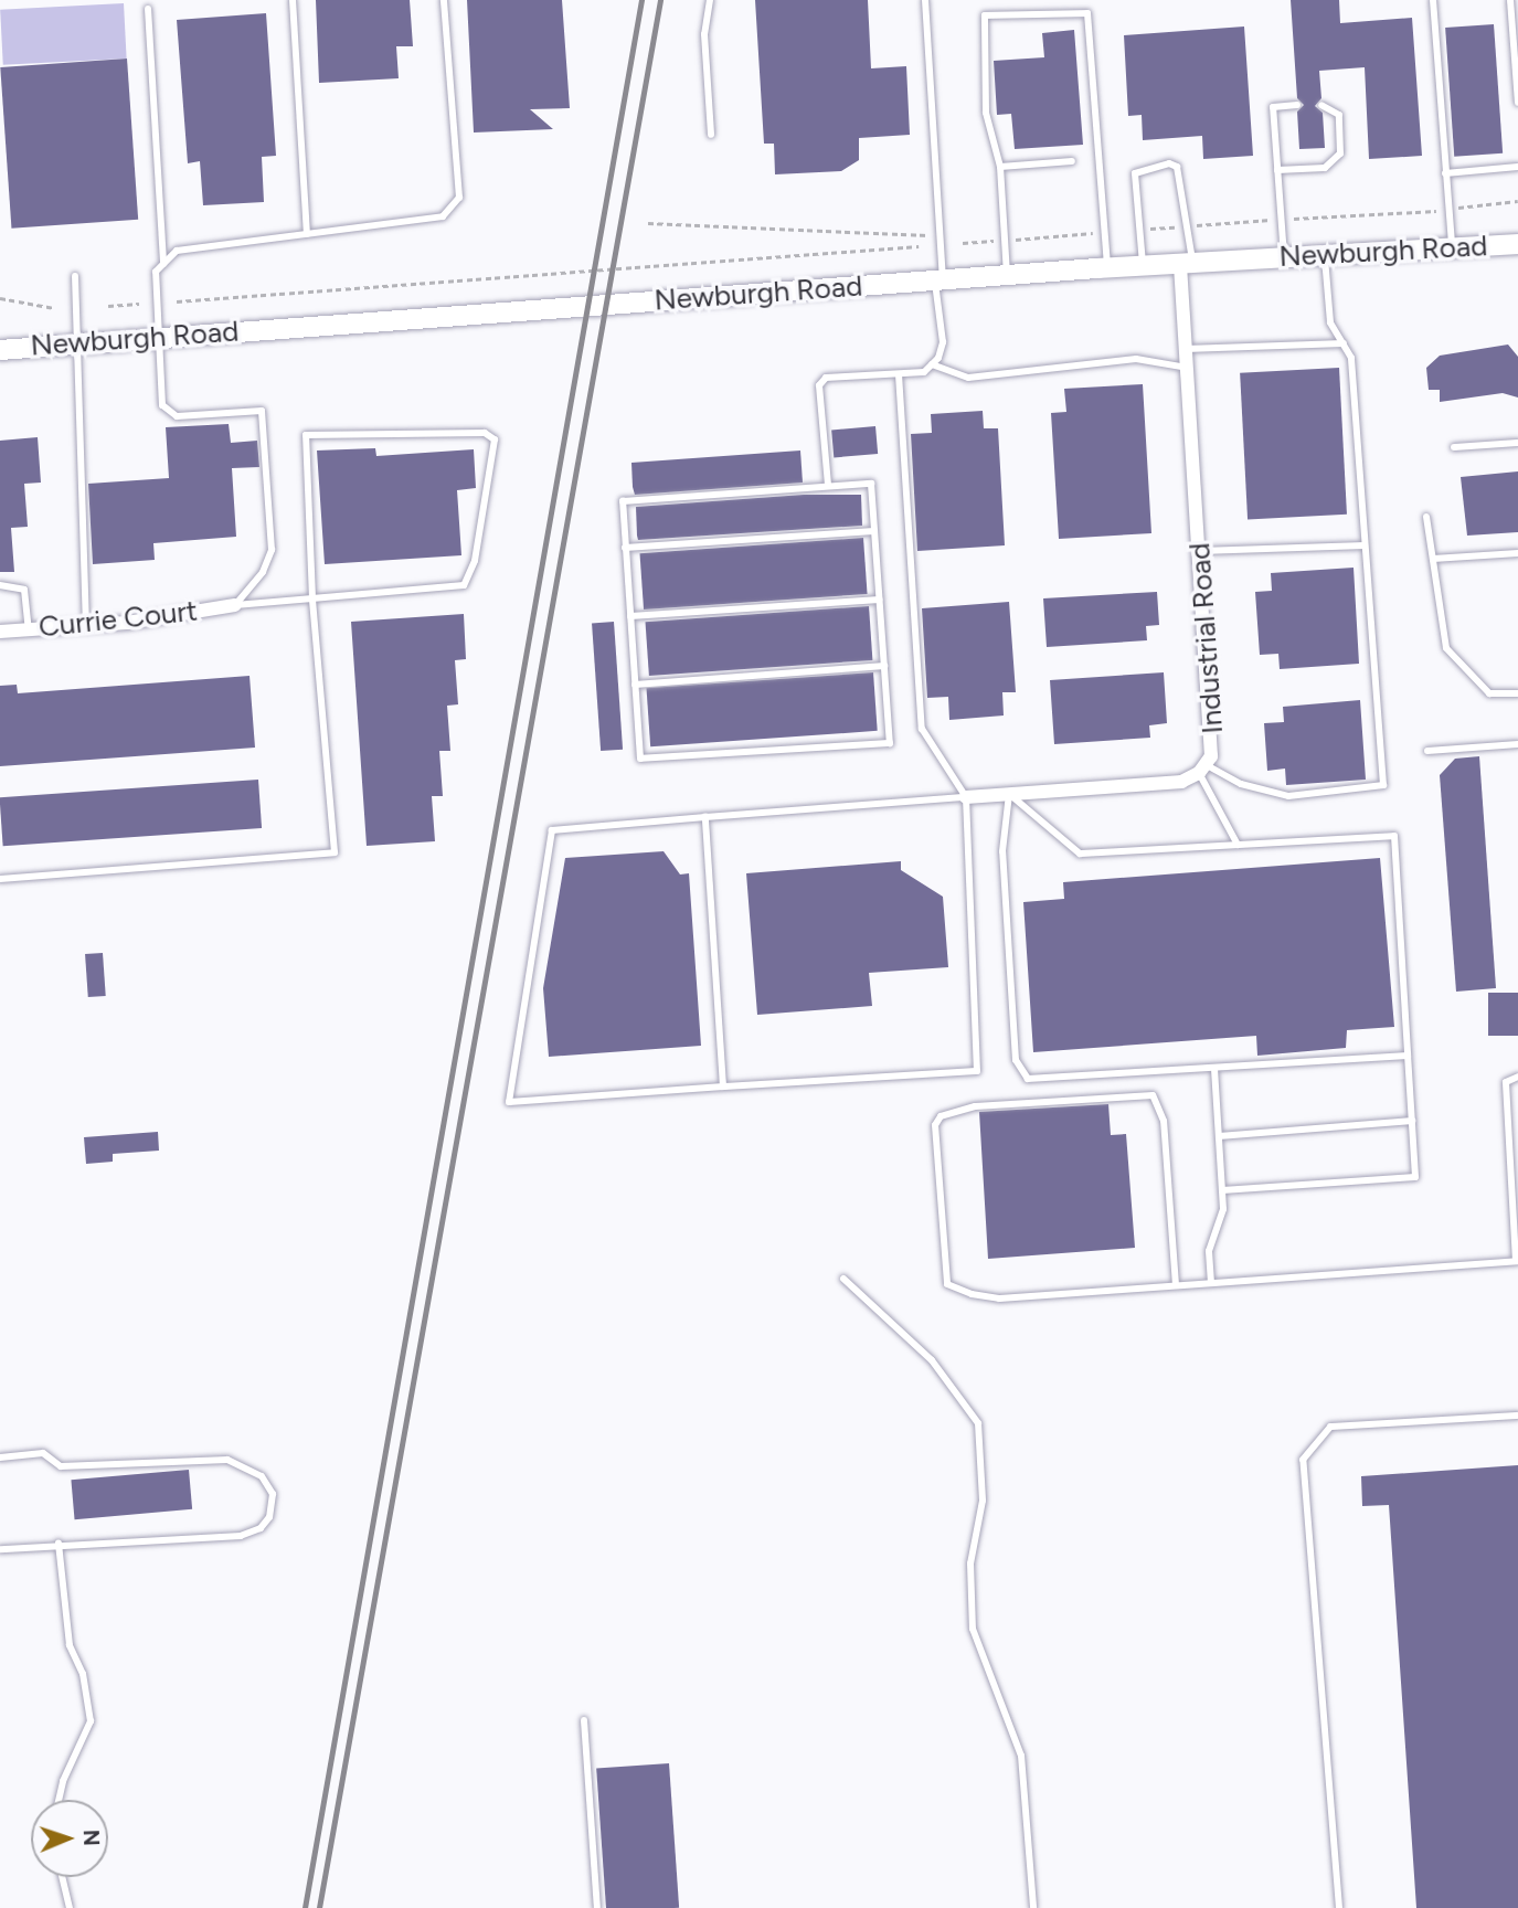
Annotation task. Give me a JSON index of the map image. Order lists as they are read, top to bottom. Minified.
{"streets":{"main road":["Newburgh Road"],"street":["Currie Court","Industrial Road"]},"crossings":[["Newburgh Road","Industrial Road"]],"north":"right"}
